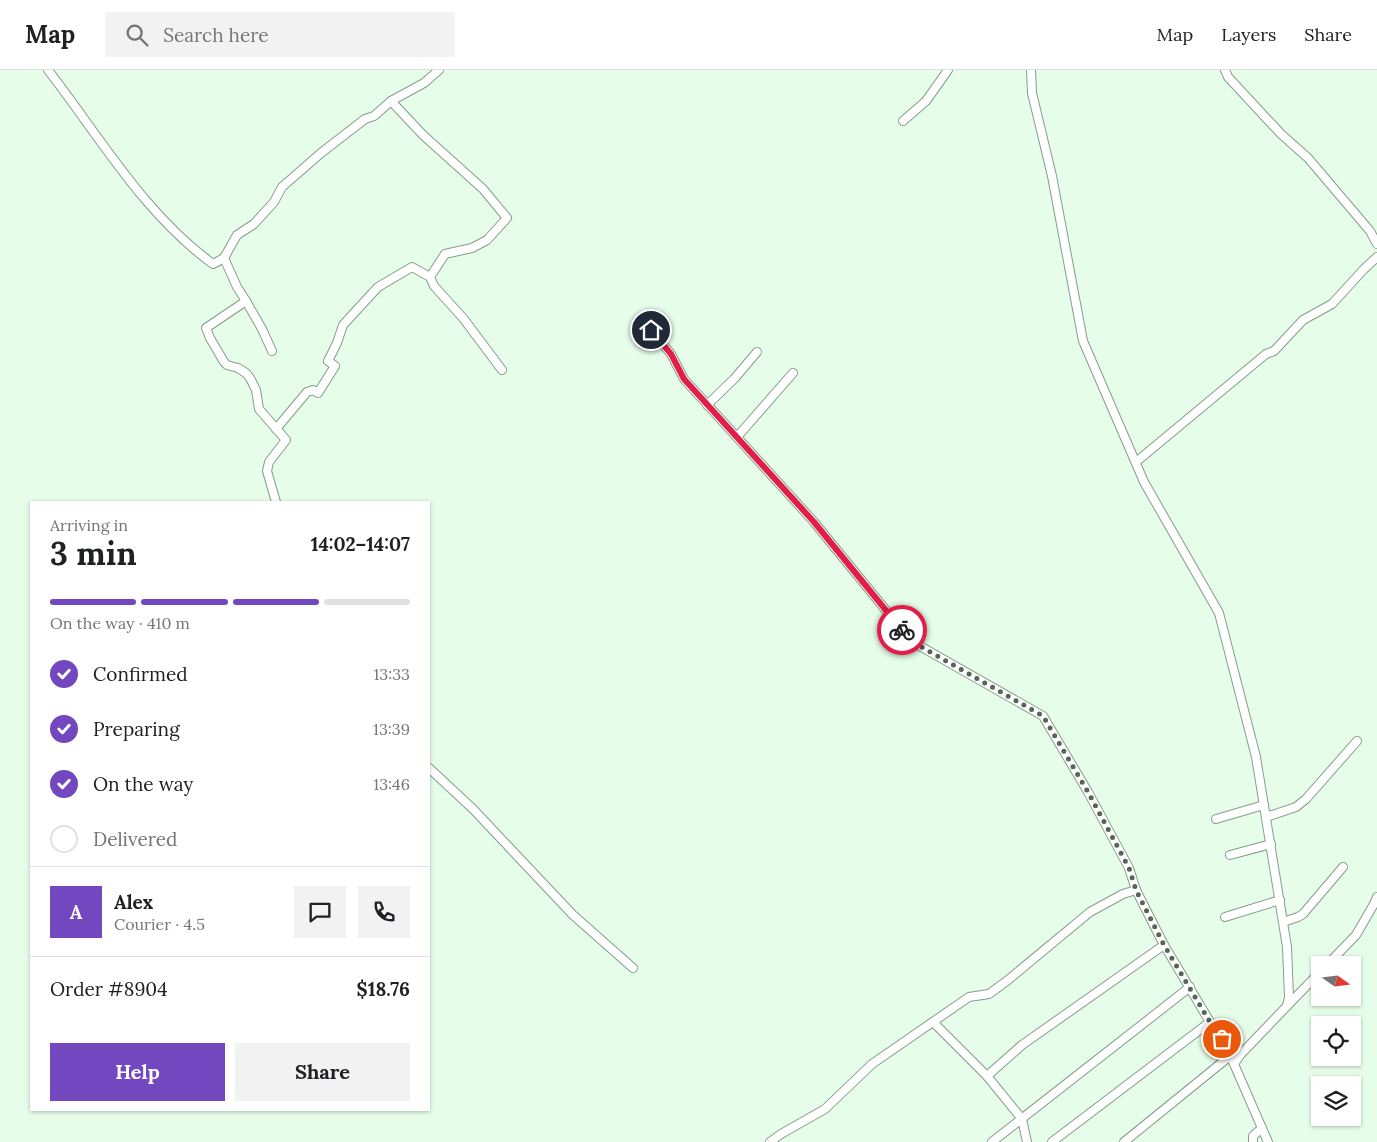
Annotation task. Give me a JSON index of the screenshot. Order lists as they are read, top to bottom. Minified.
{"north":"right","page":{"header":"Map","search":"Search here","nav":["Map","Layers","Share"],"heading":["3 min","Arriving in","14:02–14:07"],"panel":["Alex","Courier · 4.5","Order #8904","$18.76"],"bar":"On the way · 410 m","list":[["Confirmed","13:33"],["Preparing","13:39"],["On the way","13:46"],"Delivered"],"round":"A","buttons":["Help","Share"]}}
